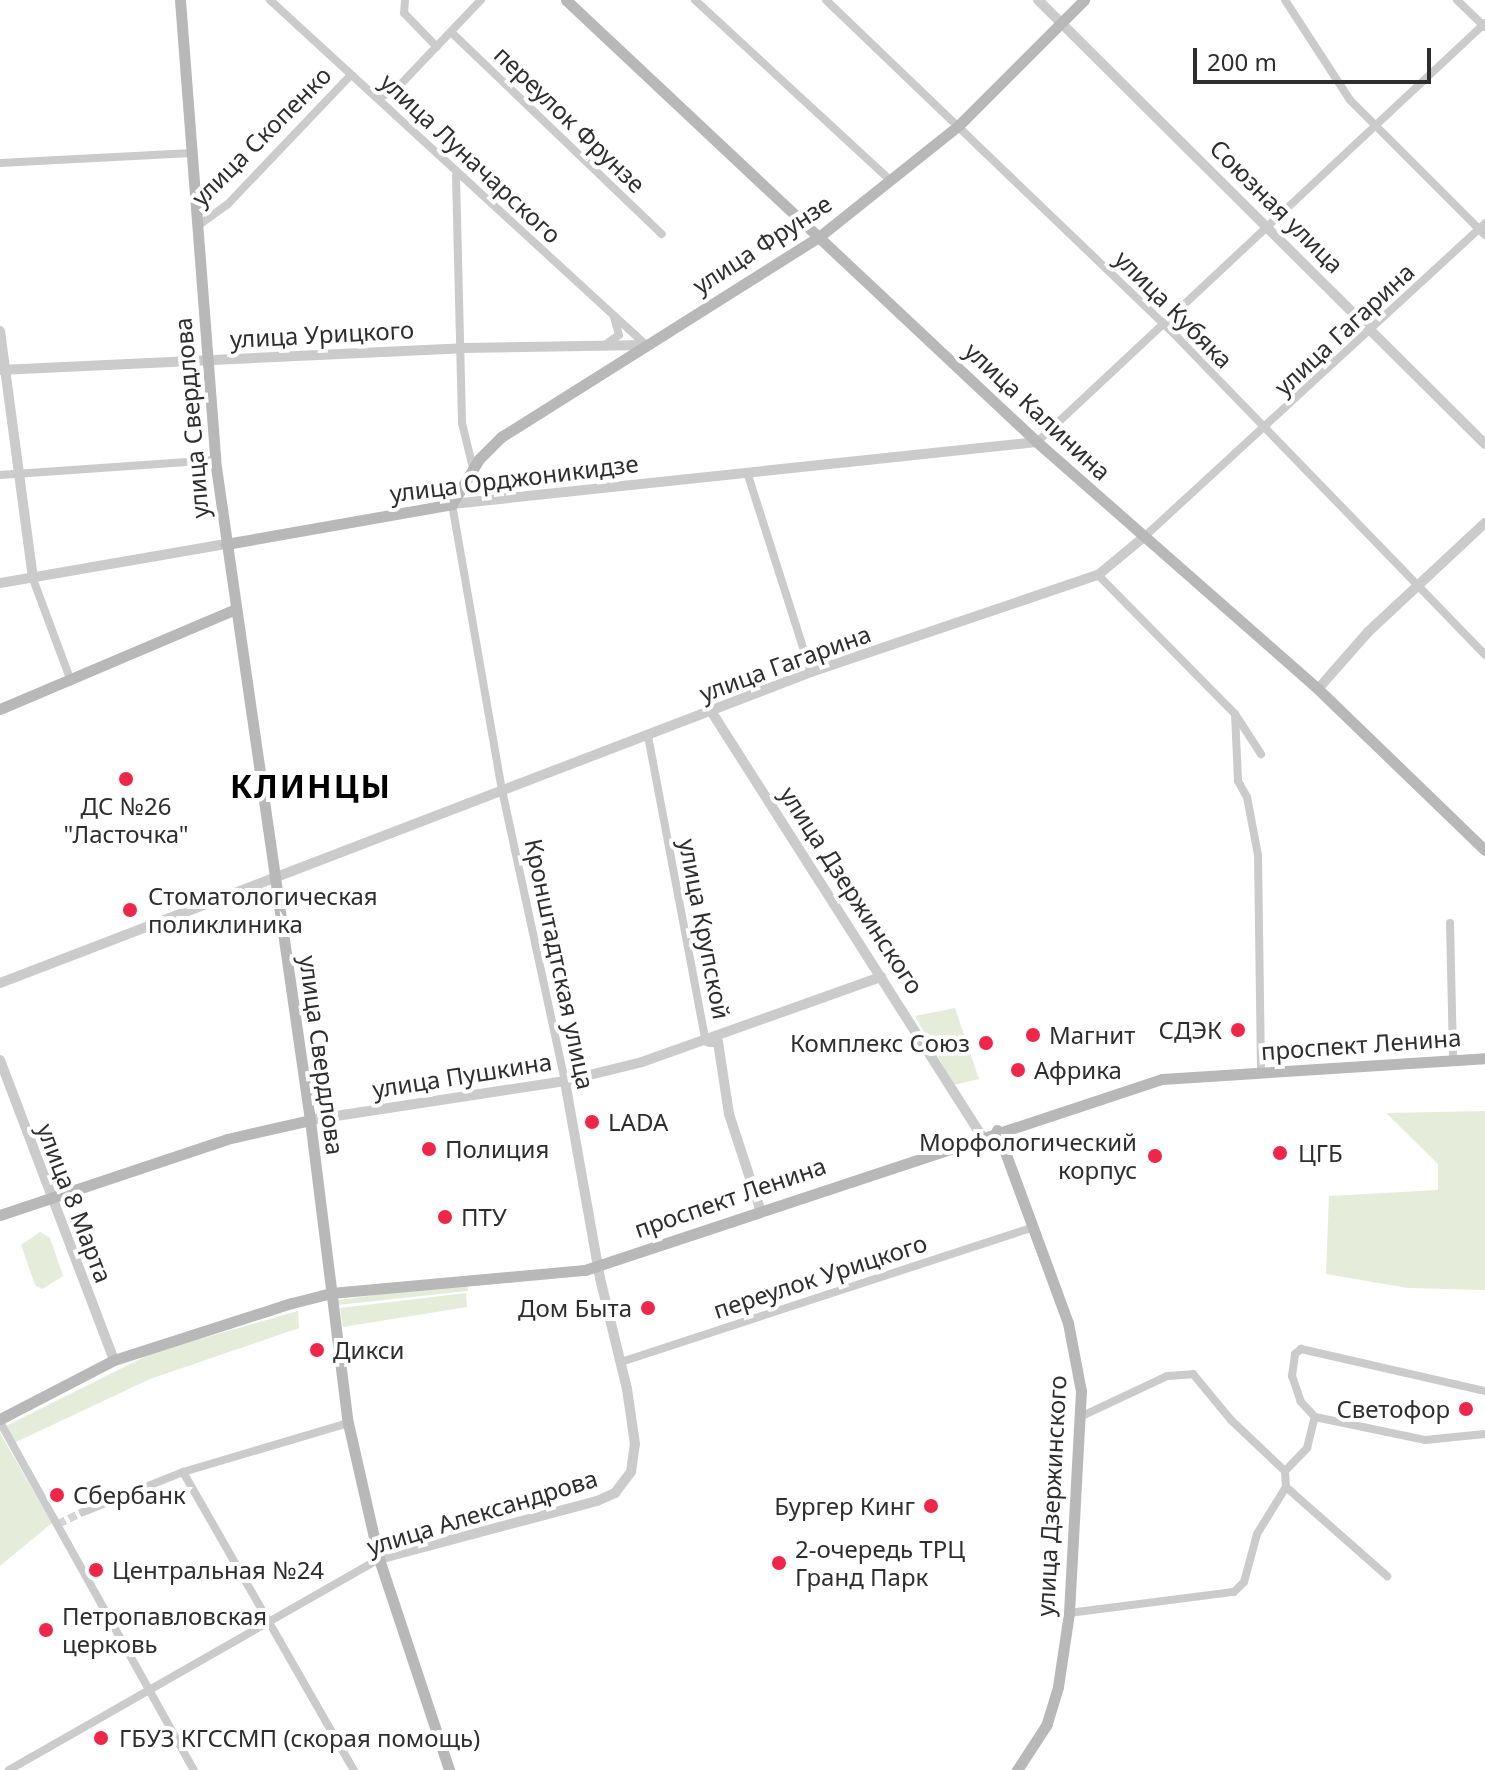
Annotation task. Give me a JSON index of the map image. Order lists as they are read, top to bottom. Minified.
{"streets":{"main road":["улица Фрунзе","улица Калинина","улица Свердлова","улица Орджоникидзе","улица Дзержинского","проспект Ленина","улица Пушкина"],"street":["переулок Фрунзе","улица Скопенко","улица Луначарского","Союзная улица","улица Кубяка","улица Гагарина","улица Урицкого","улица Крупской","Кронштадтская улица","улица 8 Марта","переулок Урицкого","улица Александрова"]},"crossings":[["улица Скопенко","улица Луначарского"],["улица Скопенко","улица Свердлова"],["улица Луначарского","улица Фрунзе"],["улица Луначарского","улица Урицкого"],["Союзная улица","улица Фрунзе"],["Союзная улица","улица Гагарина"],["улица Фрунзе","улица Кубяка"],["улица Фрунзе","улица Урицкого"],["улица Фрунзе","улица Калинина"],["улица Фрунзе","улица Орджоникидзе"],["улица Фрунзе","Кронштадтская улица"],["улица Кубяка","улица Гагарина"],["улица Гагарина","улица Калинина"],["улица Гагарина","улица Свердлова"],["улица Гагарина","улица Дзержинского"],["улица Гагарина","улица Крупской"],["улица Гагарина","Кронштадтская улица"],["улица Урицкого","улица Свердлова"],["улица Калинина","улица Орджоникидзе"],["улица Свердлова","улица Орджоникидзе"],["улица Свердлова","проспект Ленина"],["улица Свердлова","улица Пушкина"],["улица Свердлова","улица Александрова"],["улица Орджоникидзе","Кронштадтская улица"],["улица Дзержинского","проспект Ленина"],["улица Дзержинского","улица Пушкина"],["улица Дзержинского","переулок Урицкого"],["улица Крупской","проспект Ленина"],["улица Крупской","улица Пушкина"],["Кронштадтская улица","проспект Ленина"],["Кронштадтская улица","улица Пушкина"],["Кронштадтская улица","переулок Урицкого"],["Кронштадтская улица","улица Александрова"],["проспект Ленина","улица 8 Марта"],["улица Пушкина","улица 8 Марта"]],"districts":["КЛИНЦЫ"],"places":["ДС №26 \"Ласточка\"","Стоматологическая поликлиника","СДЭК","Магнит","Комплекс Союз","Африка","LADA","Полиция","ЦГБ","Морфологический корпус","ПТУ","Дом Быта","Дикси","Светофор","Сбербанк","Бургер Кинг","2-очередь ТРЦ Гранд Парк","Центральная №24","Петропавловская церковь","ГБУЗ КГССМП (скорая помощь)"],"scale_bar":"200 m"}
